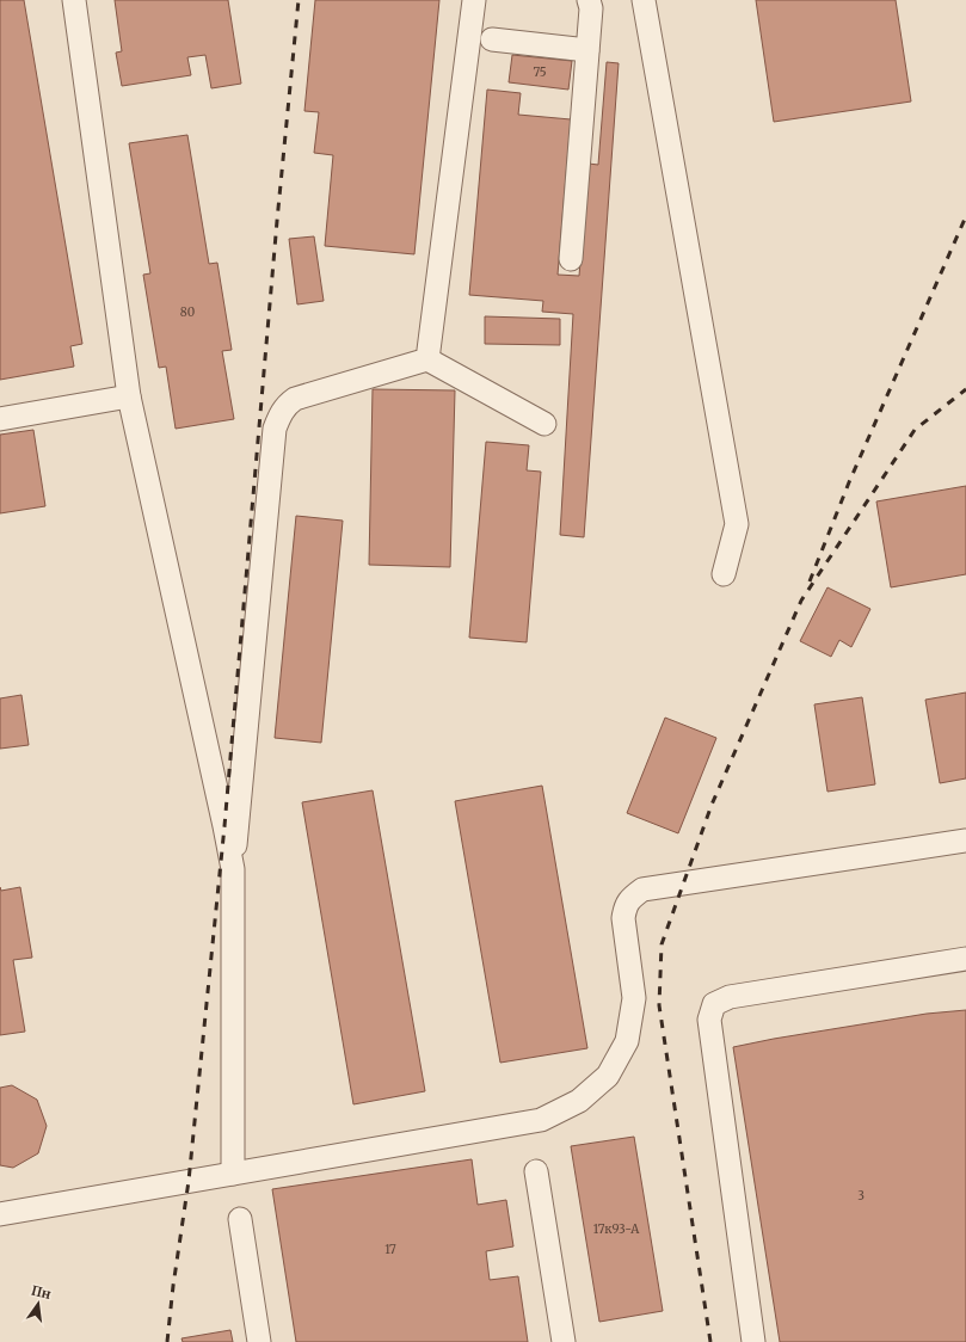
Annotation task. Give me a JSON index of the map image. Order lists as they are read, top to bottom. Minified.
{"house_numbers":["75","80","3","17к93-А","17"],"north":"top"}
